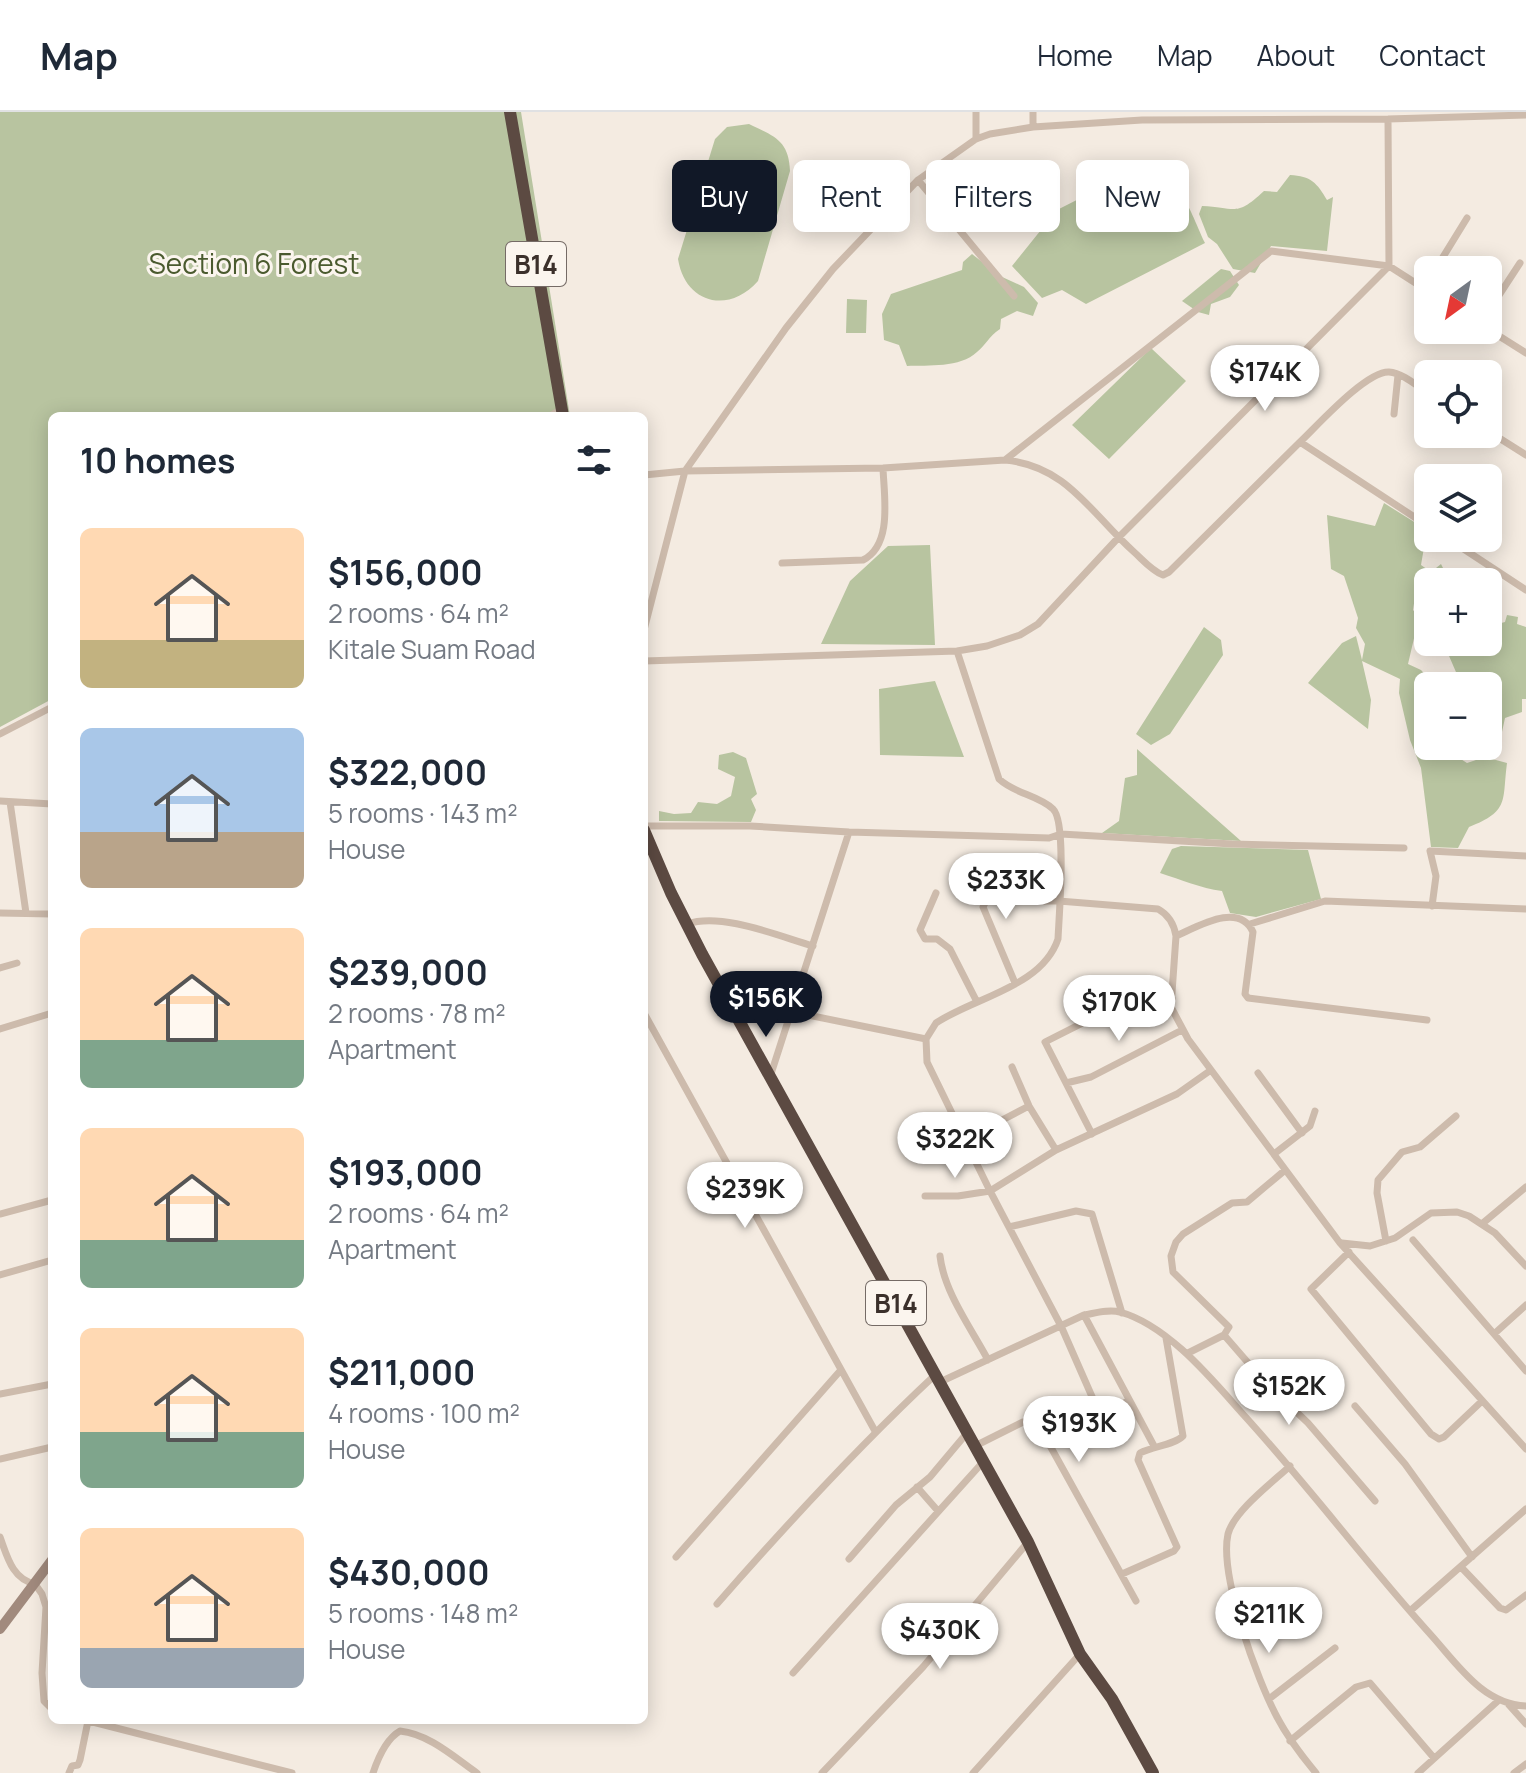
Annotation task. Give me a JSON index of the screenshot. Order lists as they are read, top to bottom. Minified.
{"streets":{"highway":["B14"]},"parks":["Section 6 Forest"],"north":"bottom left","page":{"header":"Map","nav":["Home","Map","About","Contact"],"chip":["Buy","Rent","Filters","New"],"map_buttons":["+","−"],"price":["$174K","$233K","$156K","$170K","$322K","$239K","$152K","$193K","$211K","$430K"],"heading":"10 homes","list":[{"name":"$156,000","note":"2 rooms · 64 m² · Kitale Suam Road"},{"name":"$322,000","note":"5 rooms · 143 m² · House"},{"name":"$239,000","note":"2 rooms · 78 m² · Apartment"},{"name":"$193,000","note":"2 rooms · 64 m² · Apartment"},{"name":"$211,000","note":"4 rooms · 100 m² · House"},{"name":"$430,000","note":"5 rooms · 148 m² · House"}]}}
